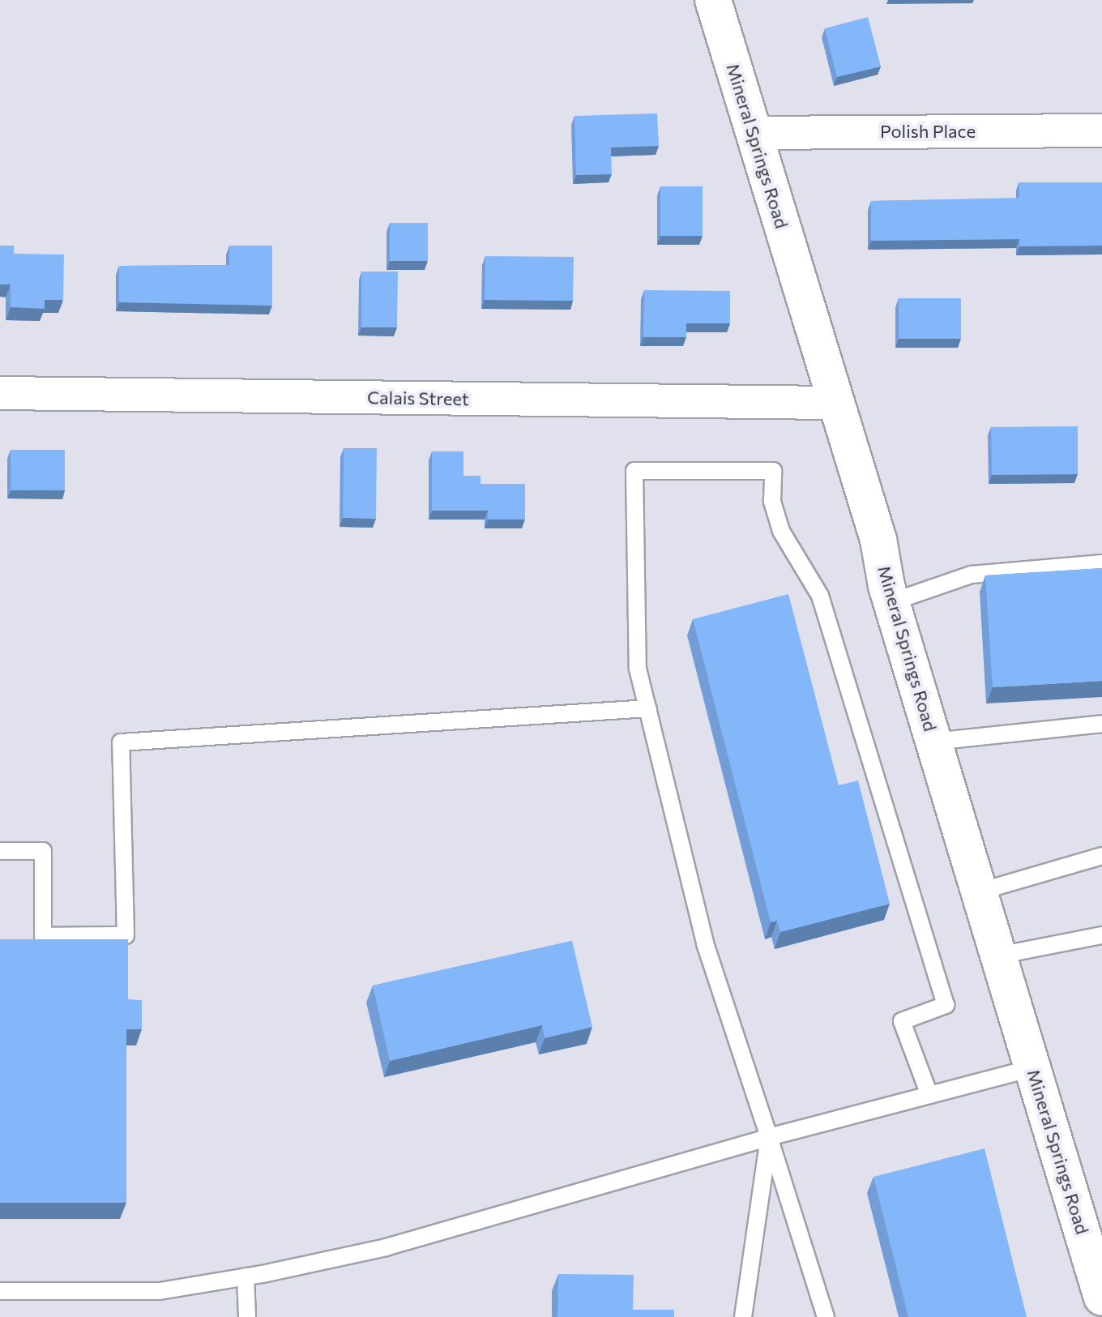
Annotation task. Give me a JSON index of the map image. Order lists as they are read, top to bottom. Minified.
{"streets":{"street":["Polish Place","Mineral Springs Road","Calais Street"]},"crossings":[["Polish Place","Mineral Springs Road"],["Mineral Springs Road","Calais Street"]]}
